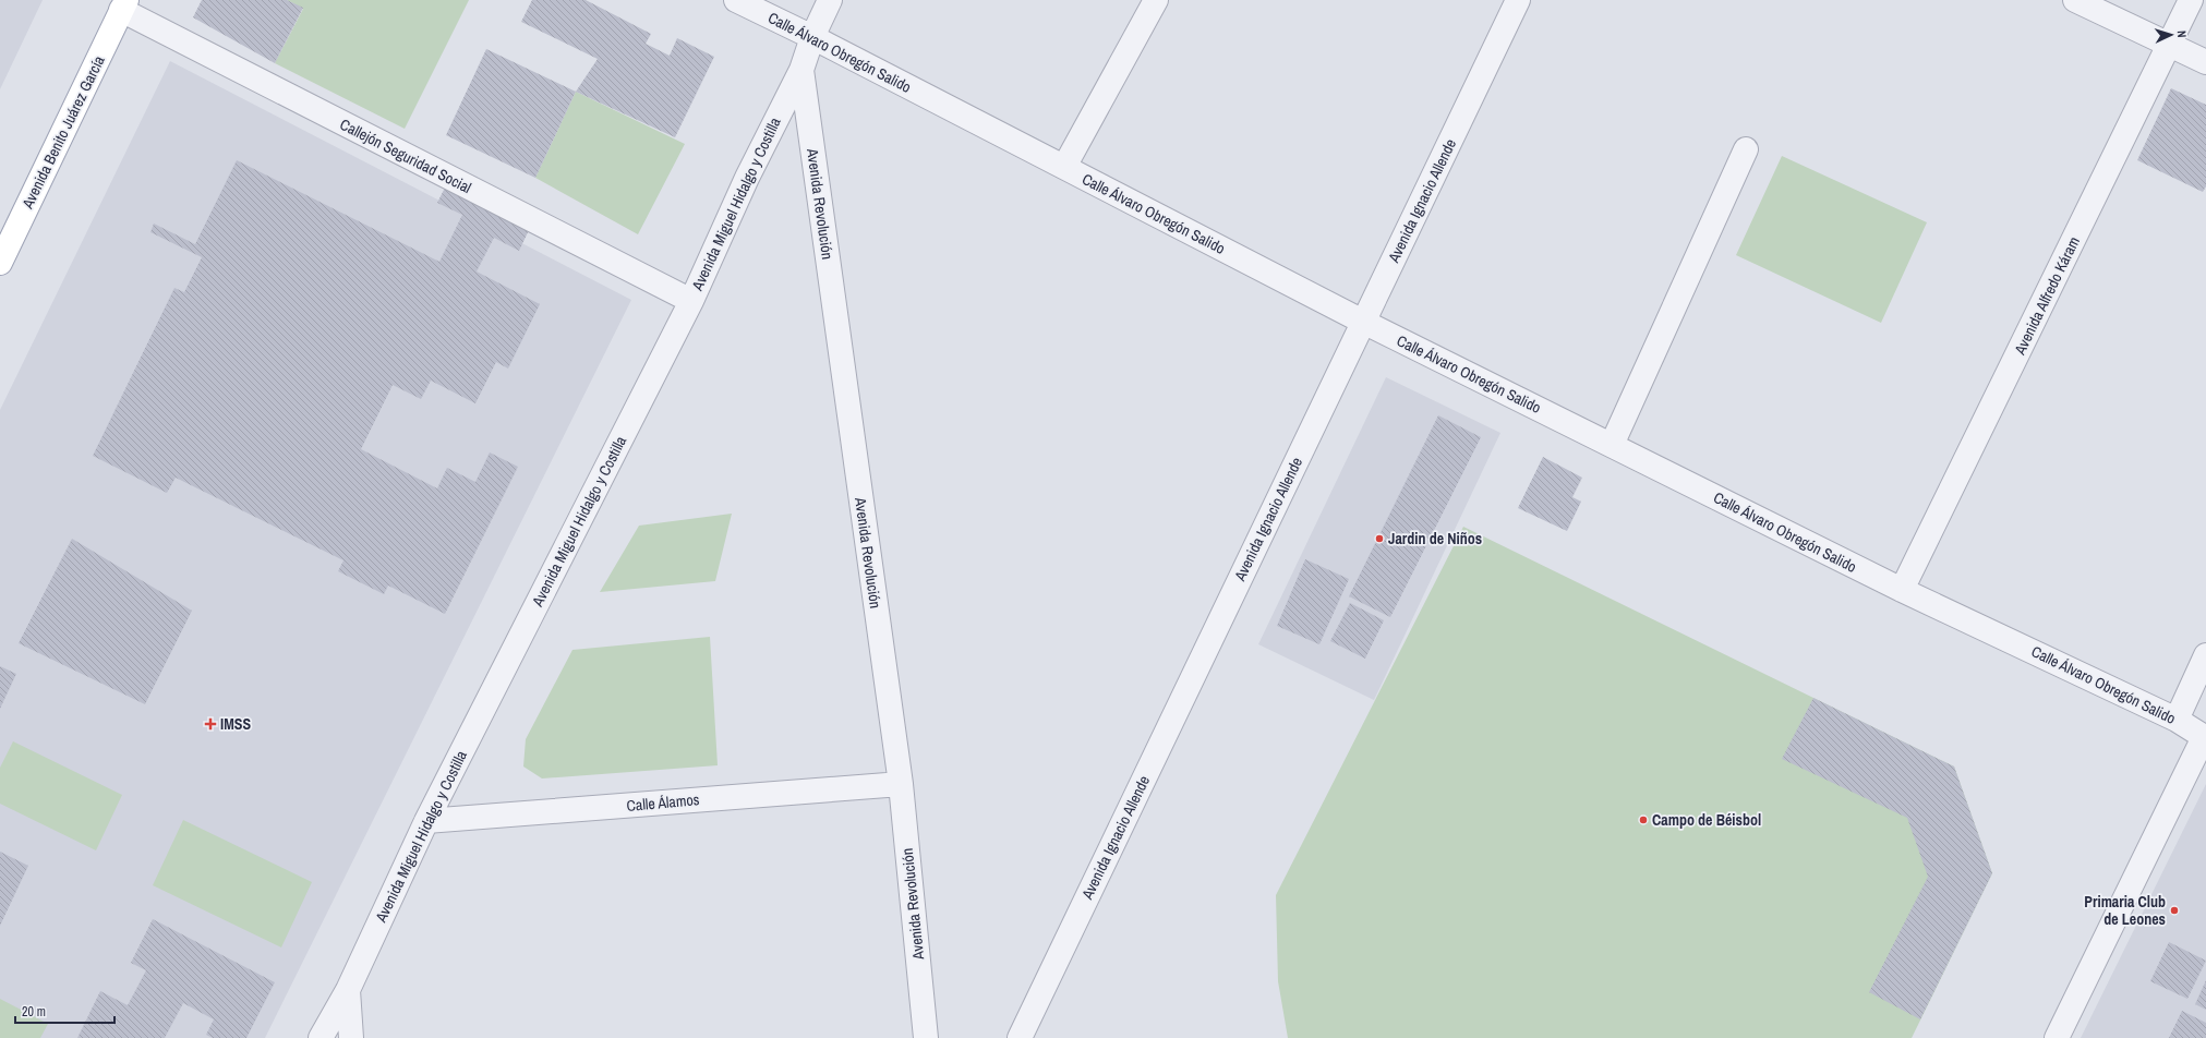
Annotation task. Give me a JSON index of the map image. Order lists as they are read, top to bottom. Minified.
{"streets":{"main road":["Avenida Benito Juárez García"],"street":["Calle Álvaro Obregón Salido","Callejón Seguridad Social","Avenida Ignacio Allende","Avenida Miguel Hidalgo y Costilla","Avenida Revolución","Avenida Alfredo Káram","Calle Álamos"]},"crossings":[["Calle Álvaro Obregón Salido","Avenida Ignacio Allende"],["Calle Álvaro Obregón Salido","Avenida Miguel Hidalgo y Costilla"],["Calle Álvaro Obregón Salido","Avenida Alfredo Káram"],["Avenida Benito Juárez García","Callejón Seguridad Social"],["Callejón Seguridad Social","Avenida Miguel Hidalgo y Costilla"],["Avenida Miguel Hidalgo y Costilla","Avenida Revolución"],["Avenida Miguel Hidalgo y Costilla","Calle Álamos"],["Avenida Revolución","Calle Álamos"]],"places":{"other":["Jardin de Niños","Campo de Béisbol","Primaria Club de Leones"],"health":["IMSS"]},"scale_bar":"20 m","north":"right"}
